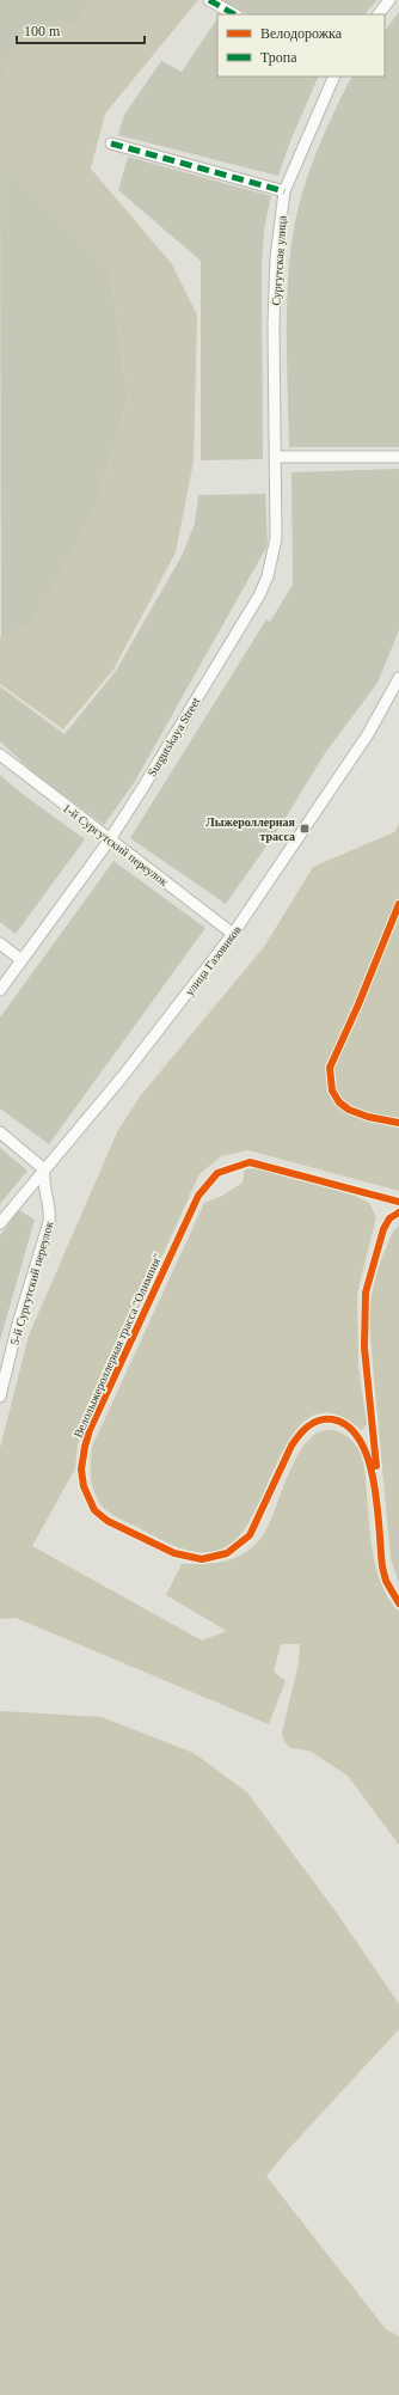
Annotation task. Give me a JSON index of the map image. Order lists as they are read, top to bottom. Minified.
{"streets":{"street":["Сургутская улица","Surgutskaya Street","1-й Сургутский переулок","улица Газовиков","5-й Сургутский переулок"],"cycle path":["Велолыжероллерная трасса \"Олимпия\""]},"crossings":[["Сургутская улица","Surgutskaya Street"],["Surgutskaya Street","1-й Сургутский переулок"],["1-й Сургутский переулок","улица Газовиков"],["улица Газовиков","5-й Сургутский переулок"]],"places":{"transit":["Лыжероллерная трасса"]},"legend":["Велодорожка","Тропа"],"scale_bar":"100 m"}
